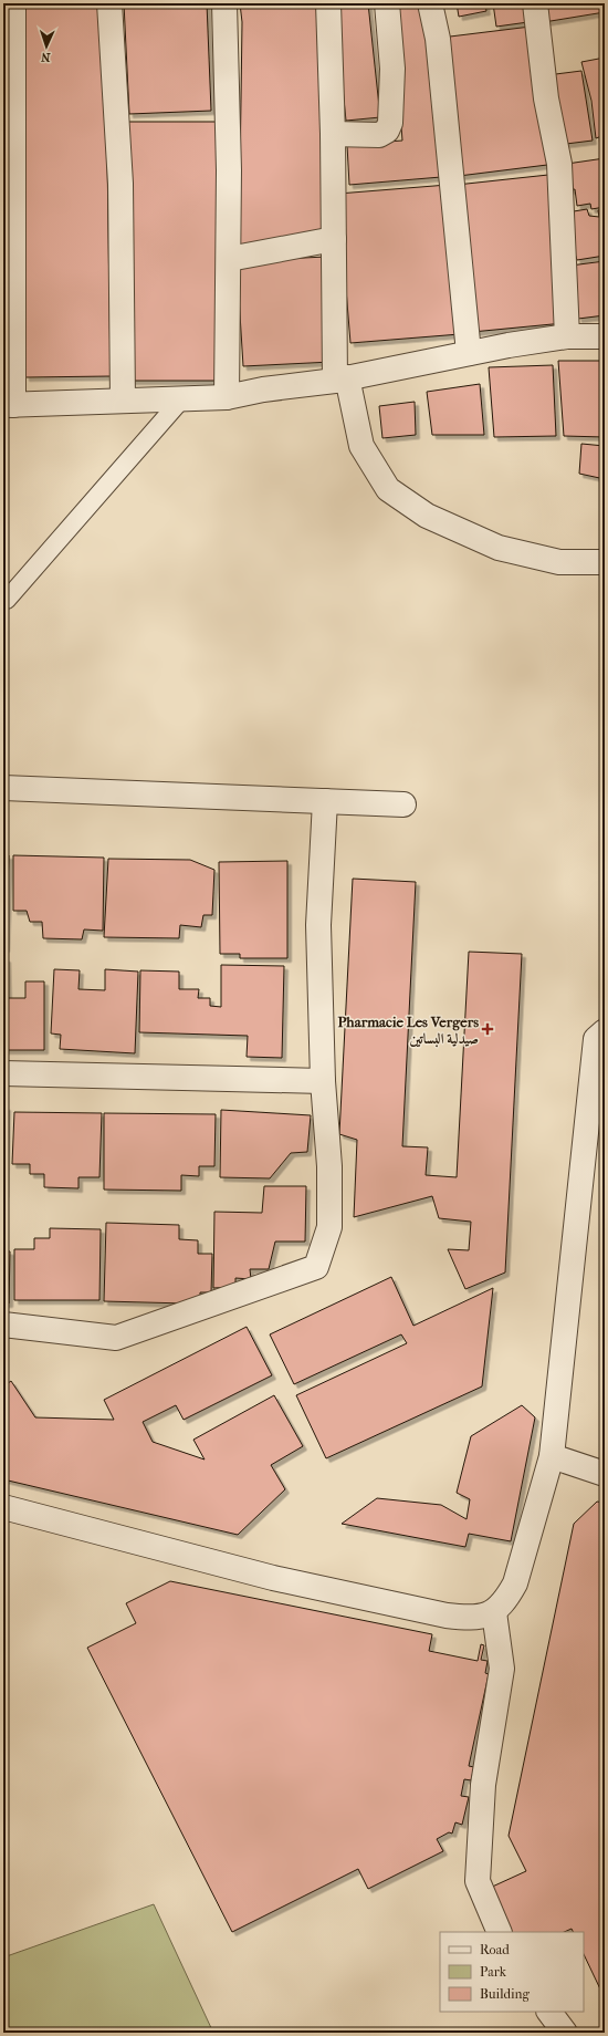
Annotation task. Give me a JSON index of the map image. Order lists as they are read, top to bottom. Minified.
{"places":{"health":["Pharmacie Les Vergers صيدلية البساتين"]},"legend":["Road","Park","Building"],"north":"bottom"}
